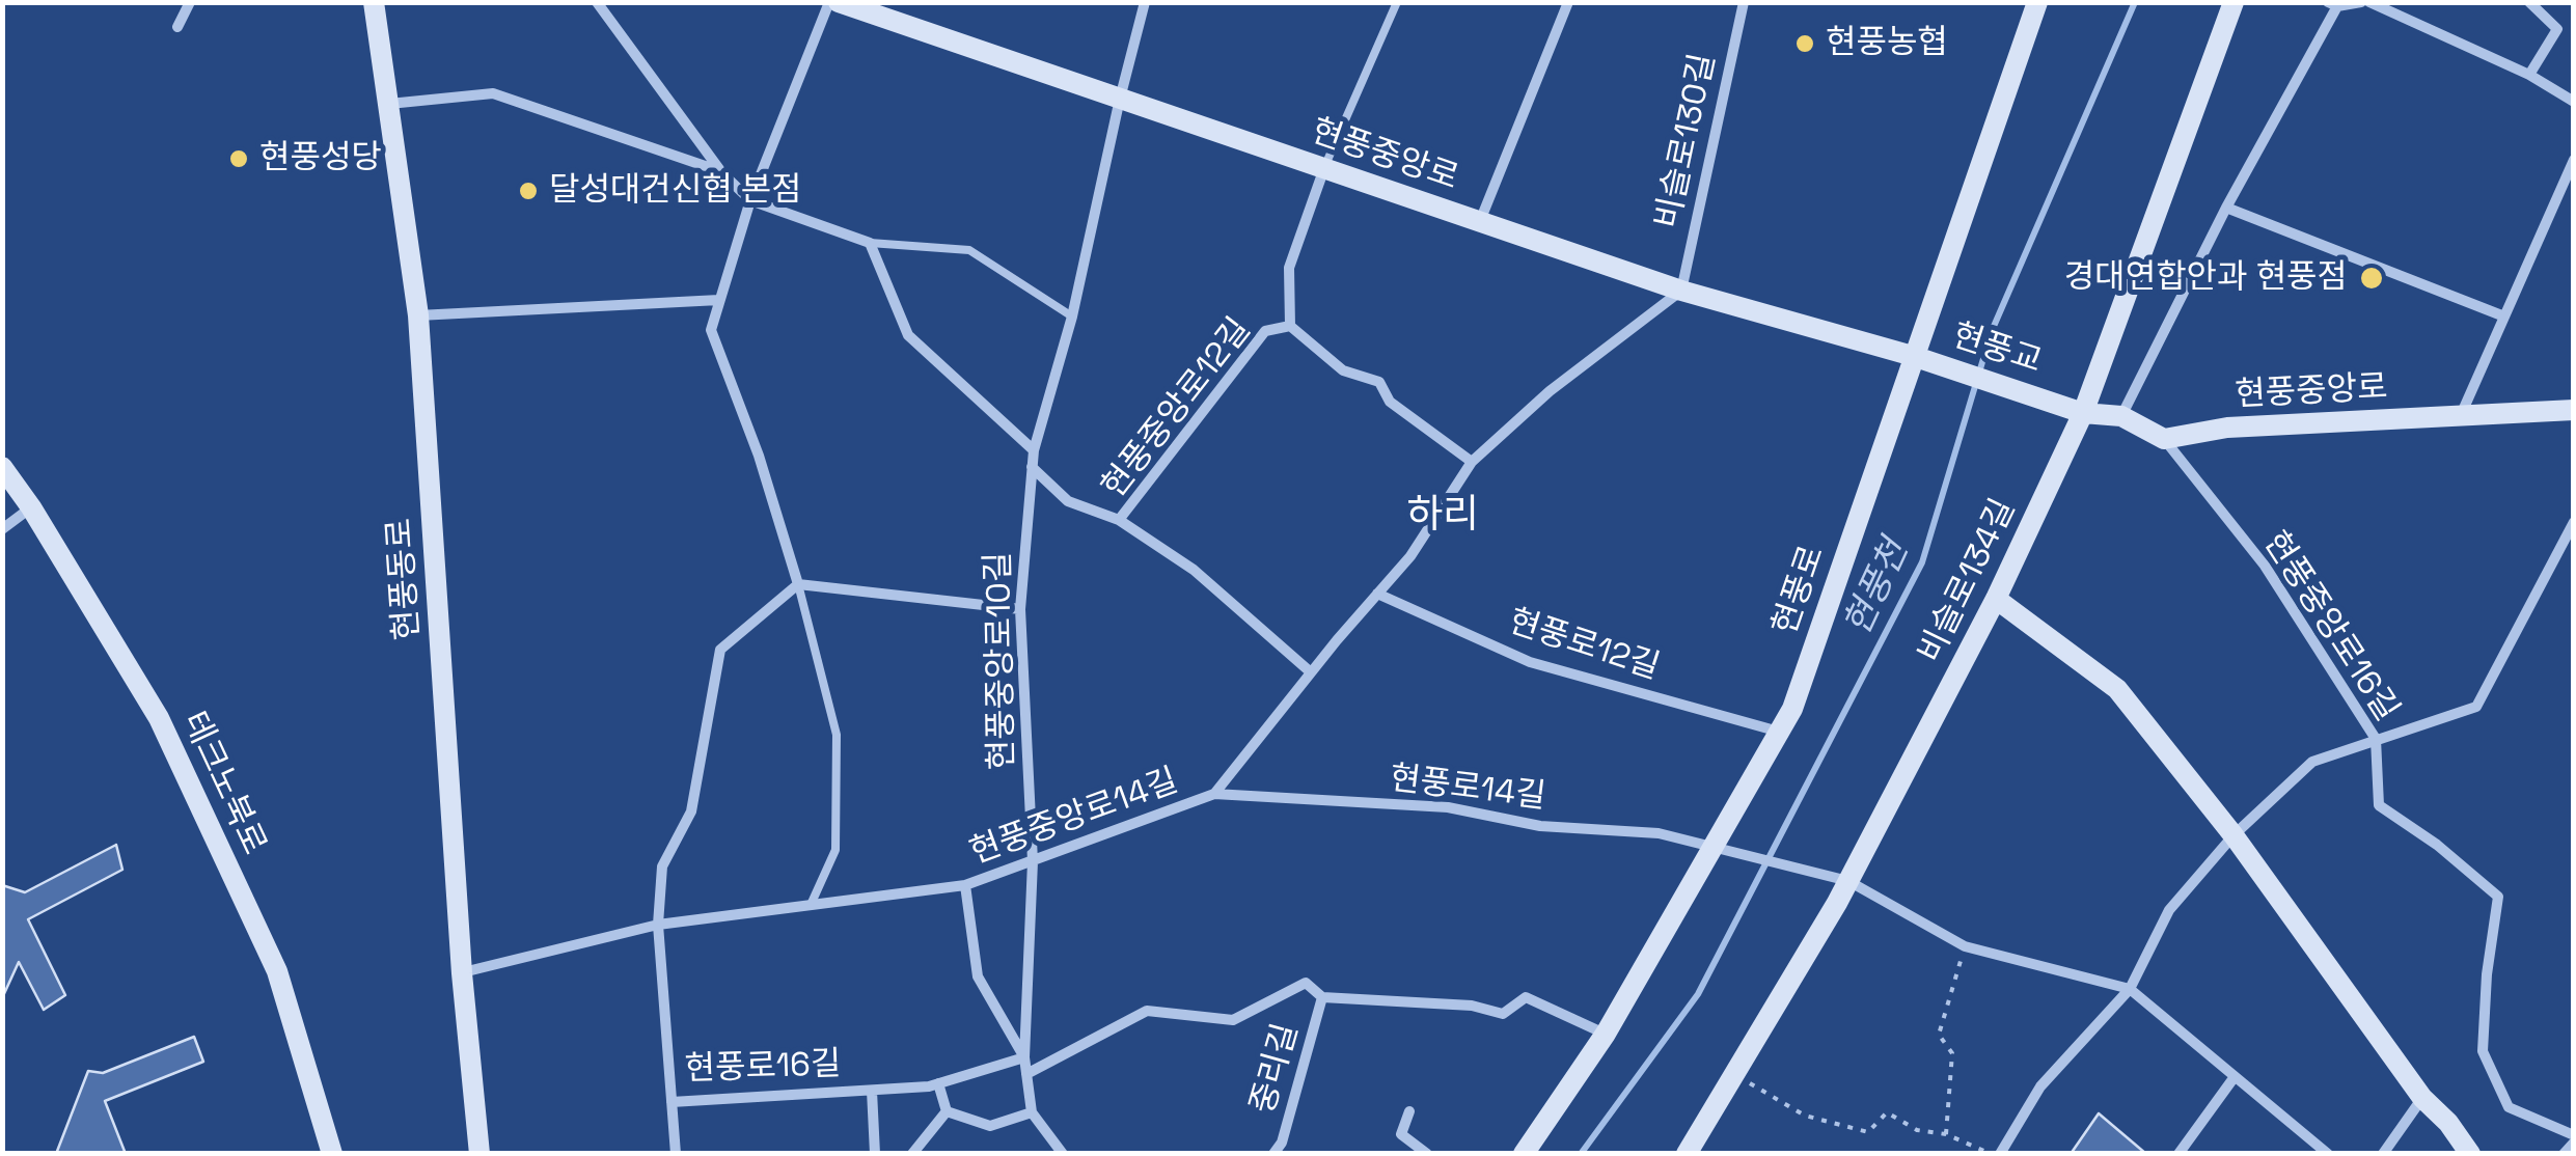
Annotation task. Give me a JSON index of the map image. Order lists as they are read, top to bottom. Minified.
{"streets":{"street":["비슬로130길","현풍중앙로","현풍교","현풍중앙로12길","현풍동로","비슬로134길","현풍로","현풍중앙로16길","현풍로12길","현풍중앙로10길","테크노북로","현풍로14길","현풍중앙로14길","현풍로16길","중리길"]},"crossings":[["비슬로130길","현풍중앙로"],["비슬로130길","현풍중앙로14길"],["현풍중앙로","현풍교"],["현풍중앙로","현풍중앙로12길"],["현풍중앙로","현풍로"],["현풍중앙로","현풍중앙로16길"],["현풍중앙로","현풍중앙로10길"],["현풍중앙로","현풍중앙로14길"],["현풍교","비슬로134길"],["현풍교","현풍로"],["현풍중앙로12길","현풍중앙로14길"],["현풍동로","현풍중앙로14길"],["비슬로134길","현풍로14길"],["현풍로","현풍로12길"],["현풍로","현풍로14길"],["현풍로12길","현풍중앙로14길"],["현풍중앙로10길","현풍중앙로14길"],["현풍중앙로10길","현풍로16길"],["현풍로14길","현풍중앙로14길"],["현풍중앙로14길","현풍로16길"]],"districts":["하리"],"water":["현풍천"],"places":["현풍농협","현풍성당","달성대건신협 본점","경대연합안과 현풍점"]}
